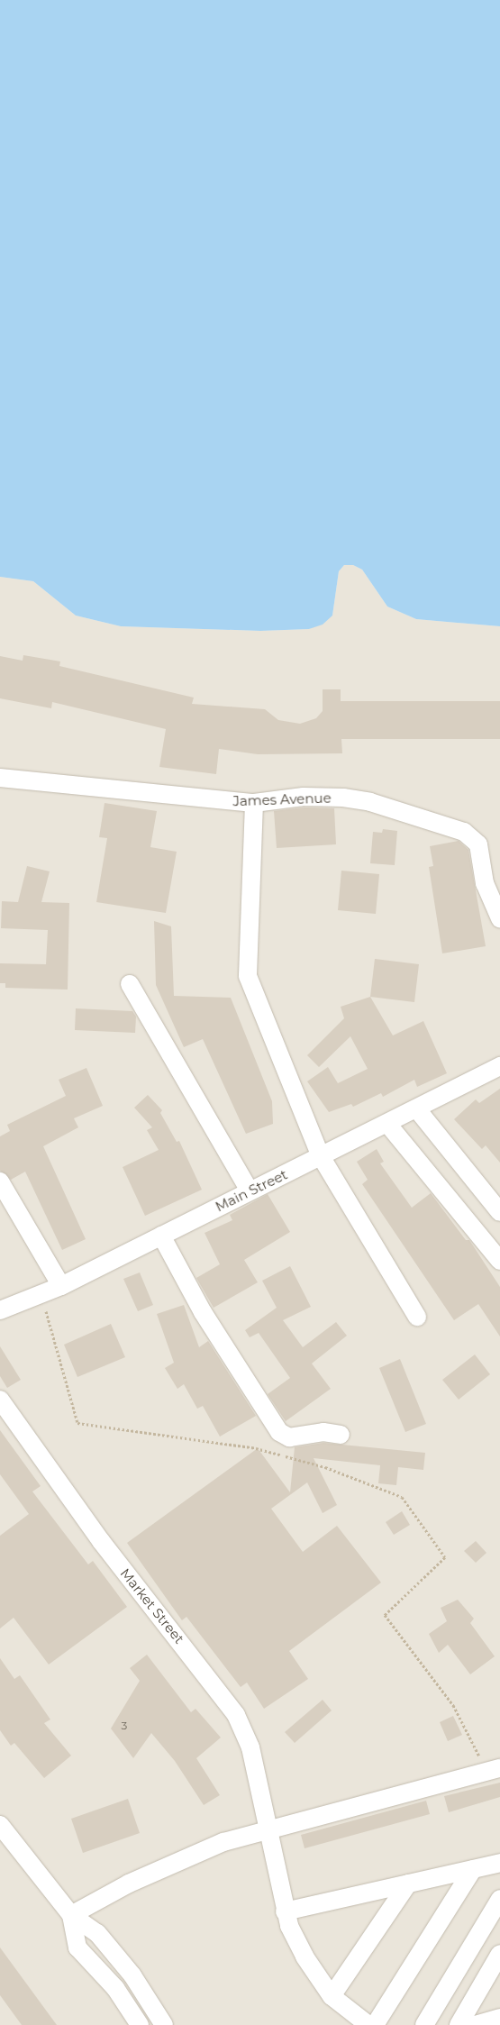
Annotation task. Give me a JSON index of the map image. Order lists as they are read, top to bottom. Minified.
{"streets":{"street":["James Avenue","Main Street","Market Street"]},"house_numbers":["3"]}
